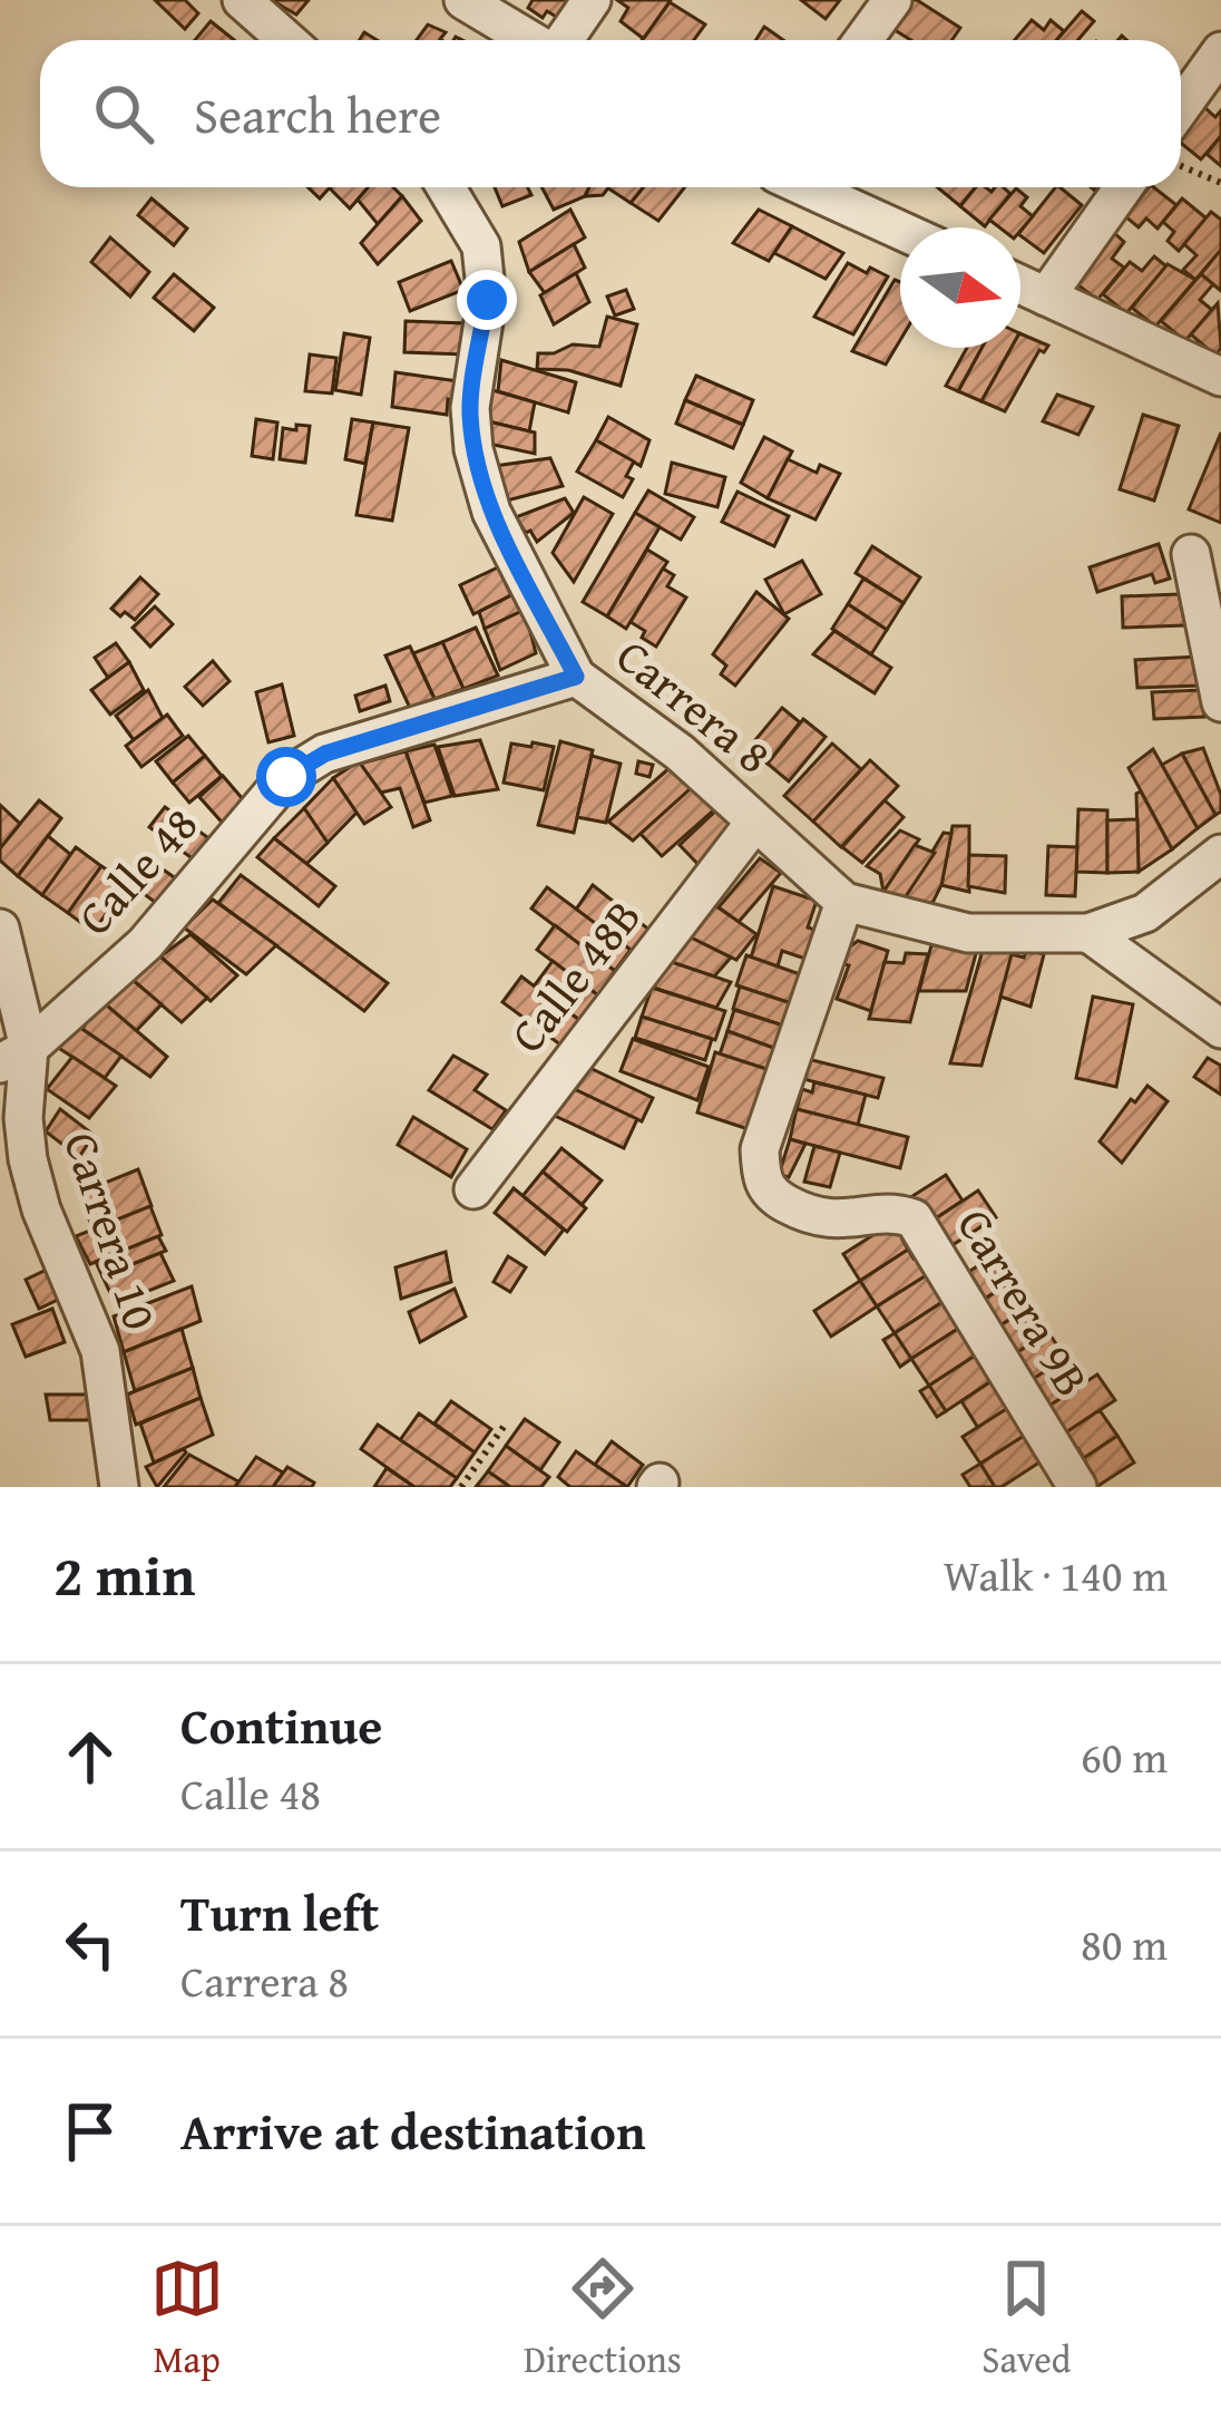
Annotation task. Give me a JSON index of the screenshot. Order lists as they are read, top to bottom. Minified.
{"streets":{"street":["Carrera 8","Calle 48","Calle 48B","Carrera 10","Carrera 9B"]},"crossings":[["Carrera 8","Calle 48"],["Carrera 8","Calle 48B"],["Carrera 8","Carrera 9B"],["Calle 48","Carrera 10"]],"north":"right","page":{"search":"Search here","heading":["2 min","Walk · 140 m"],"list":[["Continue","Calle 48","60 m"],["Turn left","Carrera 8","80 m"],"Arrive at destination"],"nav":["Map","Directions","Saved"]}}
